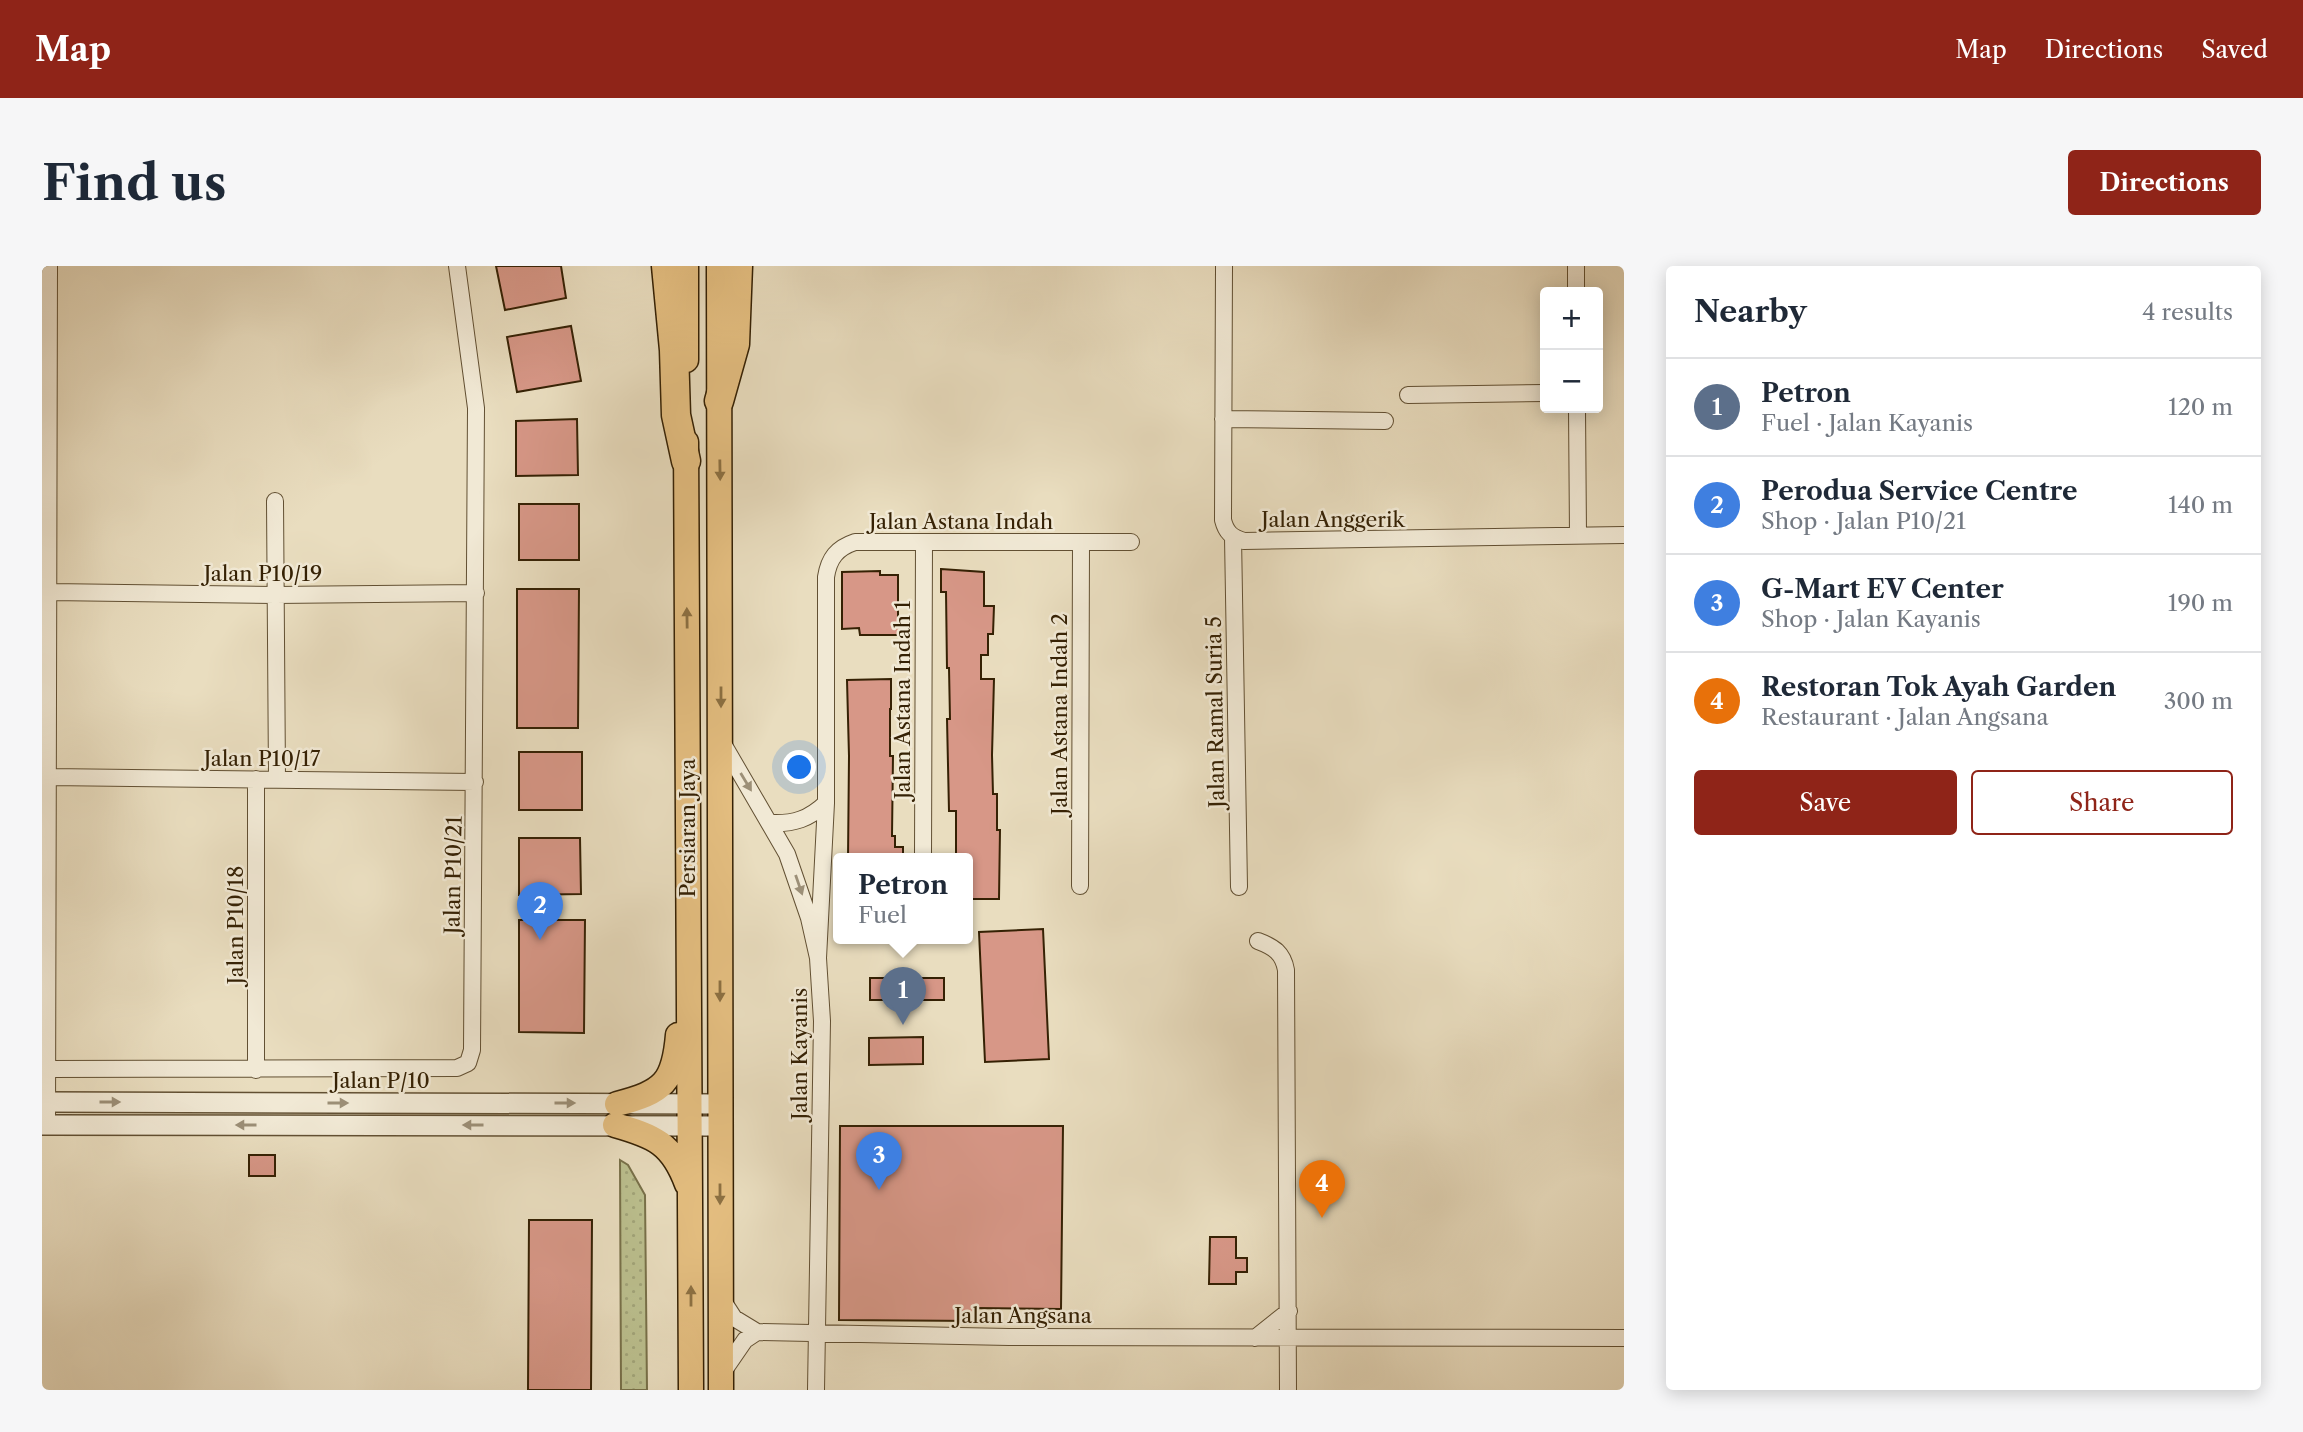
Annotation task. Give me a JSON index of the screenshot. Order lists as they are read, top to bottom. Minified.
{"streets":{"main road":["Persiaran Jaya"],"street":["Jalan Anggerik","Jalan Astana Indah","Jalan P10/19","Jalan Astana Indah 1","Jalan Ramal Suria 5","Jalan Astana Indah 2","Jalan P10/17","Jalan P10/21","Jalan P10/18","Jalan Kayanis","Jalan P/10","Jalan Angsana"]},"crossings":[["Jalan Anggerik","Jalan Ramal Suria 5"],["Jalan Astana Indah","Jalan Astana Indah 1"],["Jalan Astana Indah","Jalan Astana Indah 2"],["Jalan Astana Indah","Jalan Kayanis"],["Jalan P10/19","Jalan P10/21"],["Jalan P10/17","Jalan P10/21"],["Jalan P10/17","Jalan P10/18"],["Persiaran Jaya","Jalan Kayanis"],["Persiaran Jaya","Jalan P/10"],["Jalan P10/21","Jalan P10/18"],["Jalan Kayanis","Jalan Angsana"]],"one_way":["Jalan Kayanis"],"page":{"header":"Map","nav":["Map","Directions","Saved"],"buttons":["Directions",["Save","Share"]],"title":"Find us","heading":["Nearby","4 results"],"map_buttons":["+","−"],"list":[{"mark":"1","name":"Petron","note":"Fuel · Jalan Kayanis","value":"120 m"},{"mark":"2","name":"Perodua Service Centre","note":"Shop · Jalan P10/21","value":"140 m"},{"mark":"3","name":"G-Mart EV Center","note":"Shop · Jalan Kayanis","value":"190 m"},{"mark":"4","name":"Restoran Tok Ayah Garden","note":"Restaurant · Jalan Angsana","value":"300 m"}],"popup":["Petron","Fuel"],"pins":["2","1","3","4"]}}
